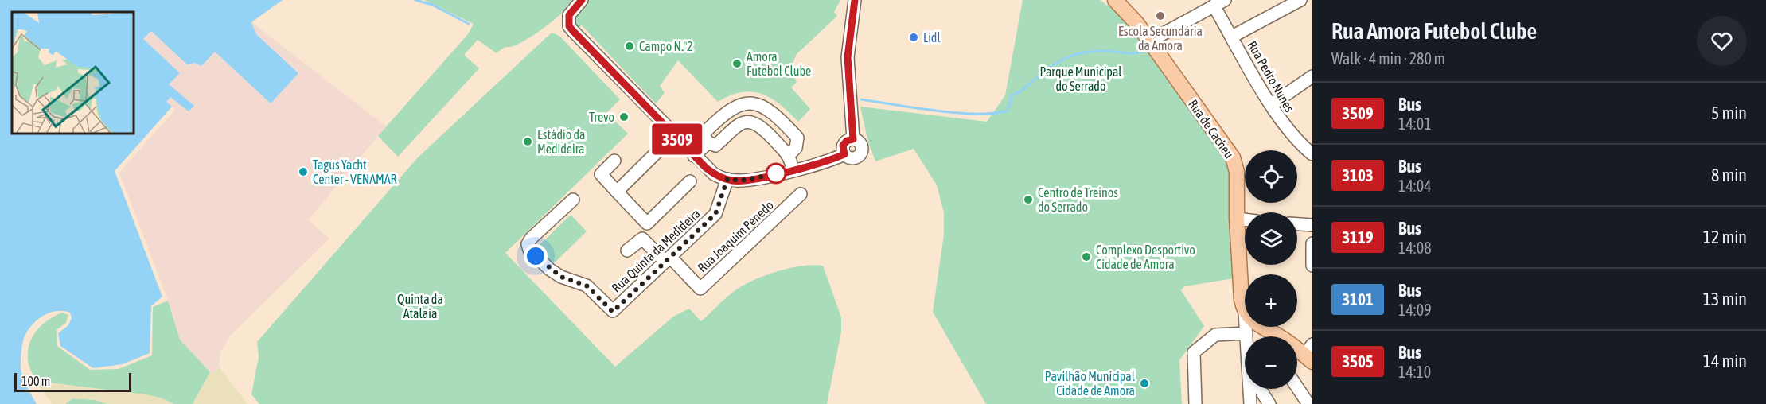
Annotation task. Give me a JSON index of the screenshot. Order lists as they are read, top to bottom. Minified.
{"streets":{"main road":["Rua de Cacheu"],"street":["Rua Pedro Nunes","Rua Joaquim Penedo","Rua Quinta da Medideira"]},"crossings":[["Rua Joaquim Penedo","Rua Quinta da Medideira"]],"parks":["Parque Municipal do Serrado","Quinta da Atalaia"],"places":["Escola Secundária da Amora","Lidl","Campo N.º2","Amora Futebol Clube","Trevo","Estádio da Medideira","Tagus Yacht Center - VENAMAR","Centro de Treinos do Serrado","Complexo Desportivo Cidade de Amora","Pavilhão Municipal Cidade de Amora"],"lines":["bus line 3509"],"scale_bar":"100 m","page":{"on_map":"3509","heading":["Rua Amora Futebol Clube","Walk · 4 min · 280 m"],"list":[{"mark":"3509","name":"Bus","note":"14:01","value":"5 min"},{"mark":"3103","name":"Bus","note":"14:04","value":"8 min"},{"mark":"3119","name":"Bus","note":"14:08","value":"12 min"},{"mark":"3101","name":"Bus","note":"14:09","value":"13 min"},{"mark":"3505","name":"Bus","note":"14:10","value":"14 min"}],"map_buttons":["+","−"],"scale":"100 m"}}
